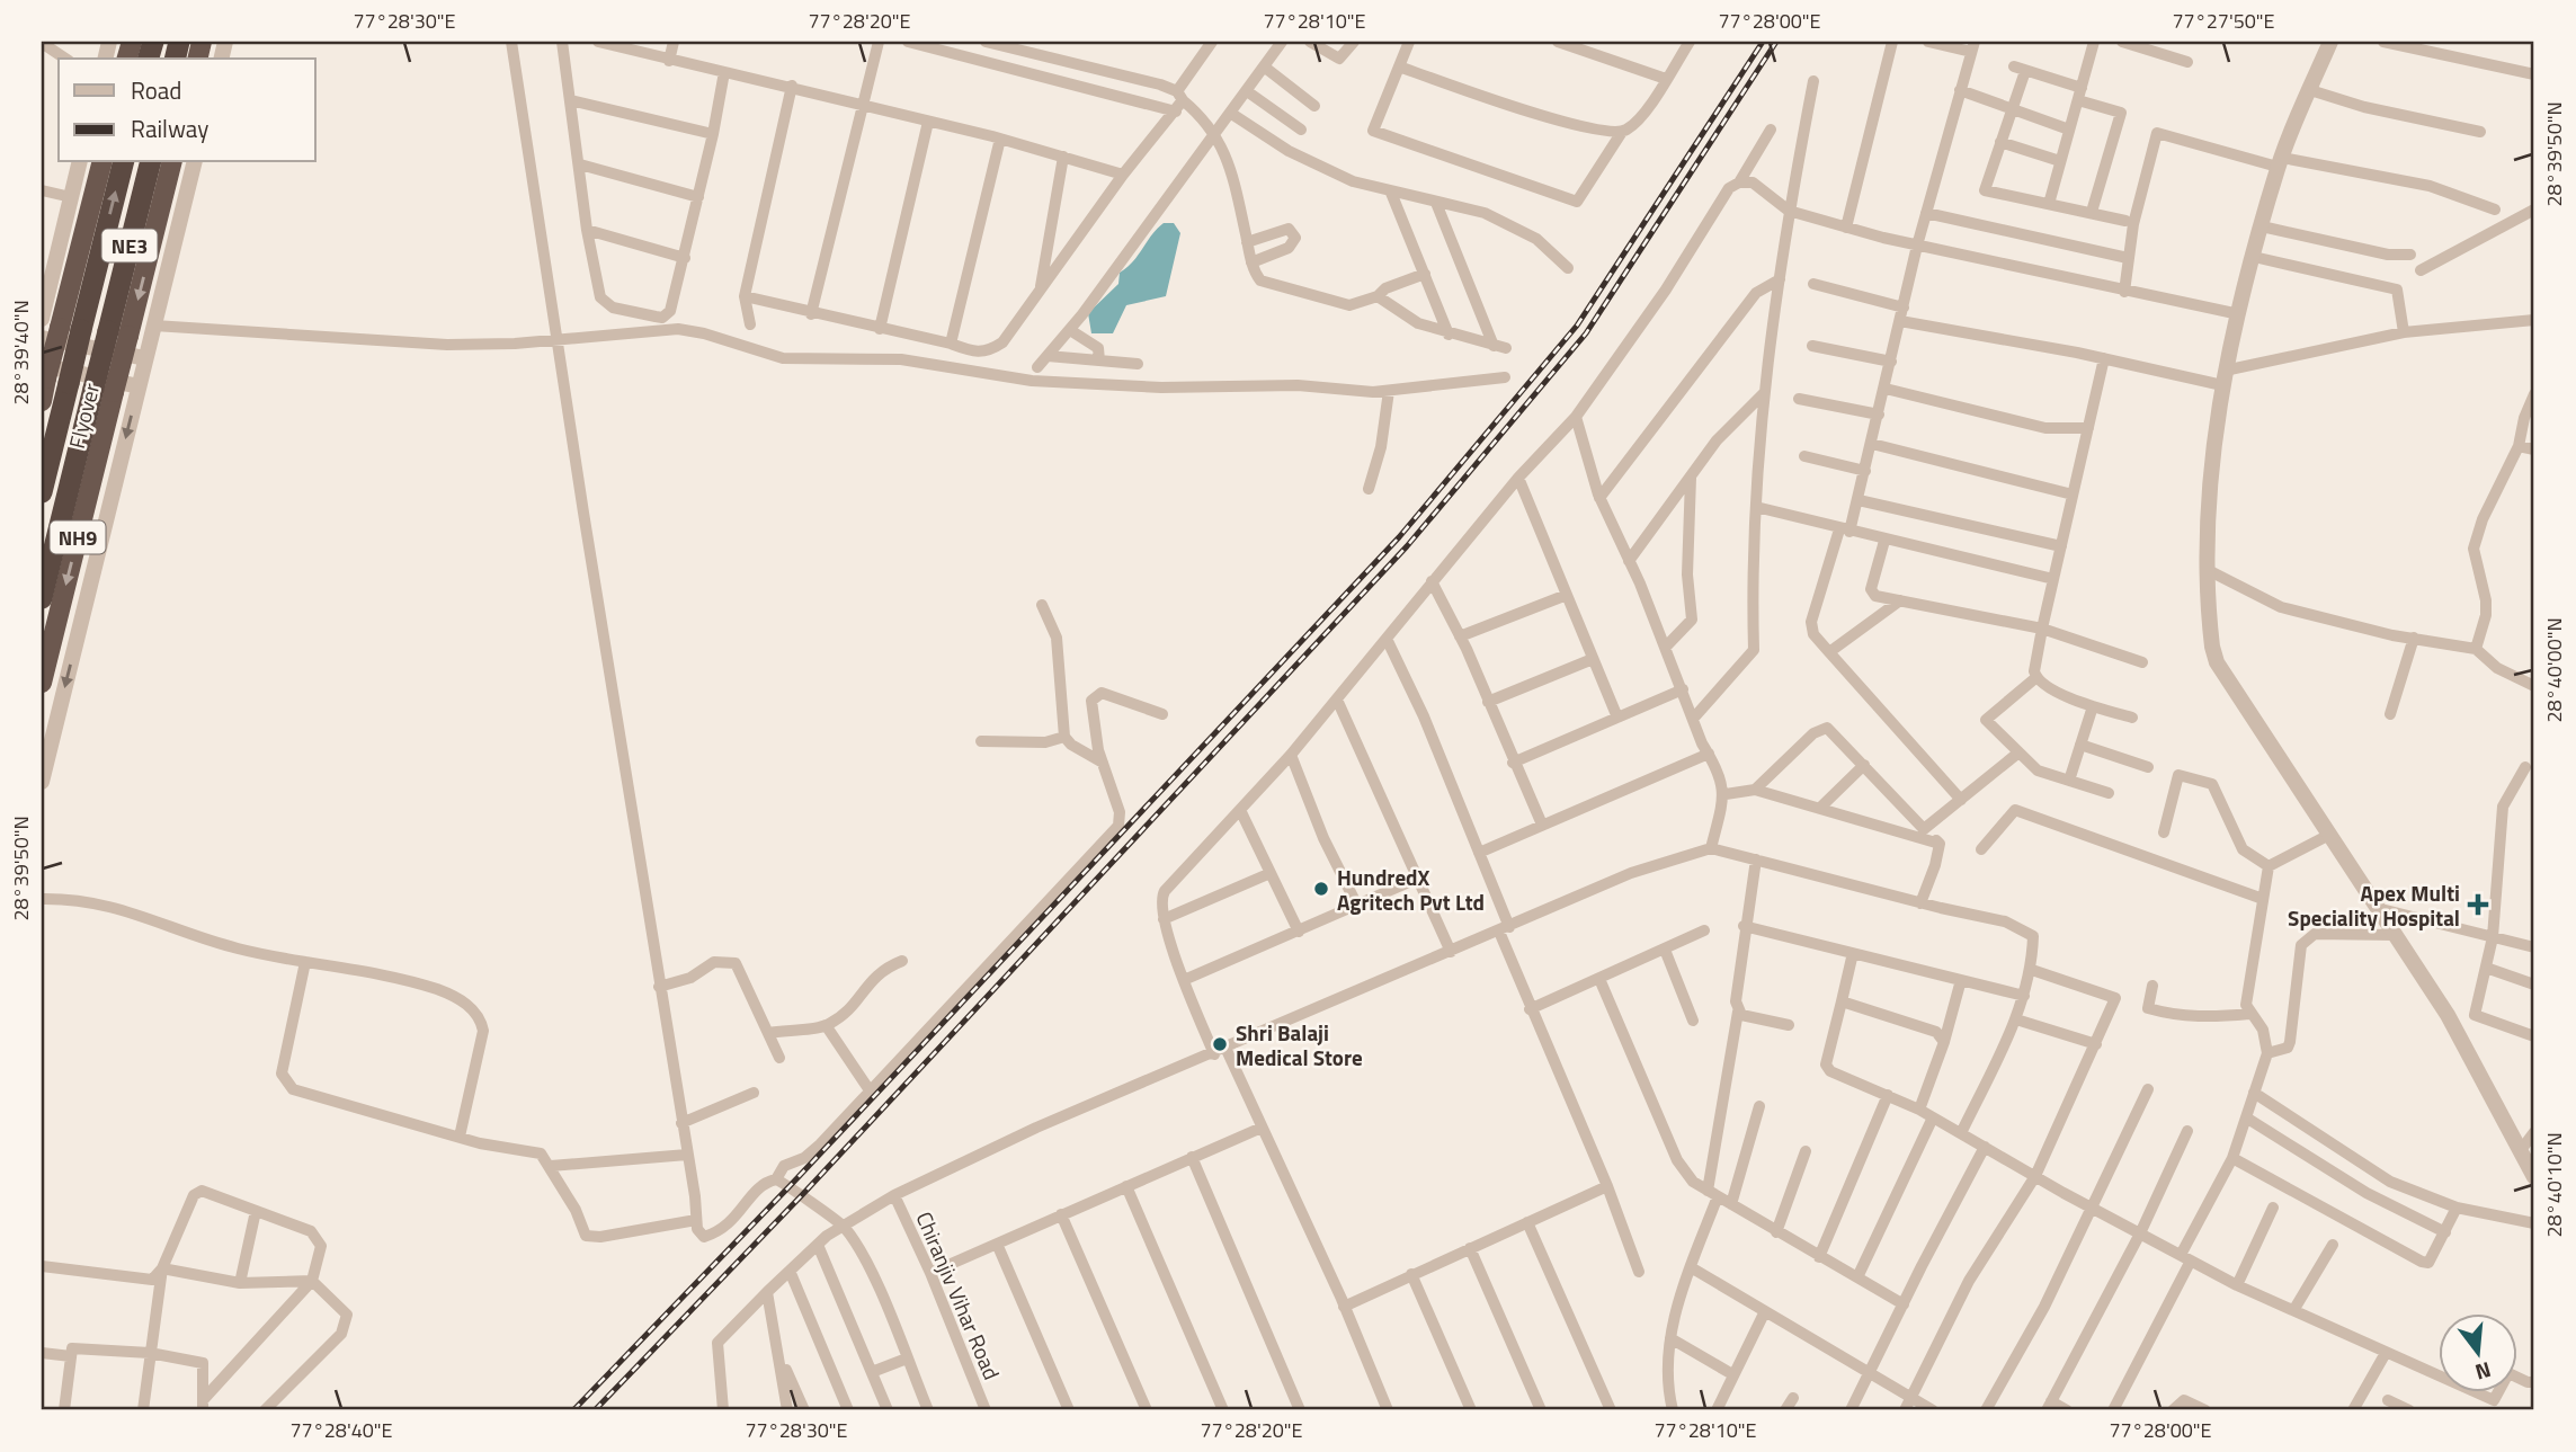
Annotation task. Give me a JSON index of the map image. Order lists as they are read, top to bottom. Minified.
{"streets":{"highway":["NE3","Flyover","NH9"],"street":["Chiranjiv Vihar Road"]},"places":{"other":["HundredX Agritech Pvt Ltd","Shri Balaji Medical Store"],"health":["Apex Multi Speciality Hospital"]},"legend":["Road","Railway"],"north":"bottom","coordinates":["77°28'30\"E","77°28'20\"E","77°28'10\"E","77°28'00\"E","77°27'50\"E","28°39'50\"N","28°39'40\"N","28°40'00\"N","28°40'10\"N","77°28'40\"E"]}
